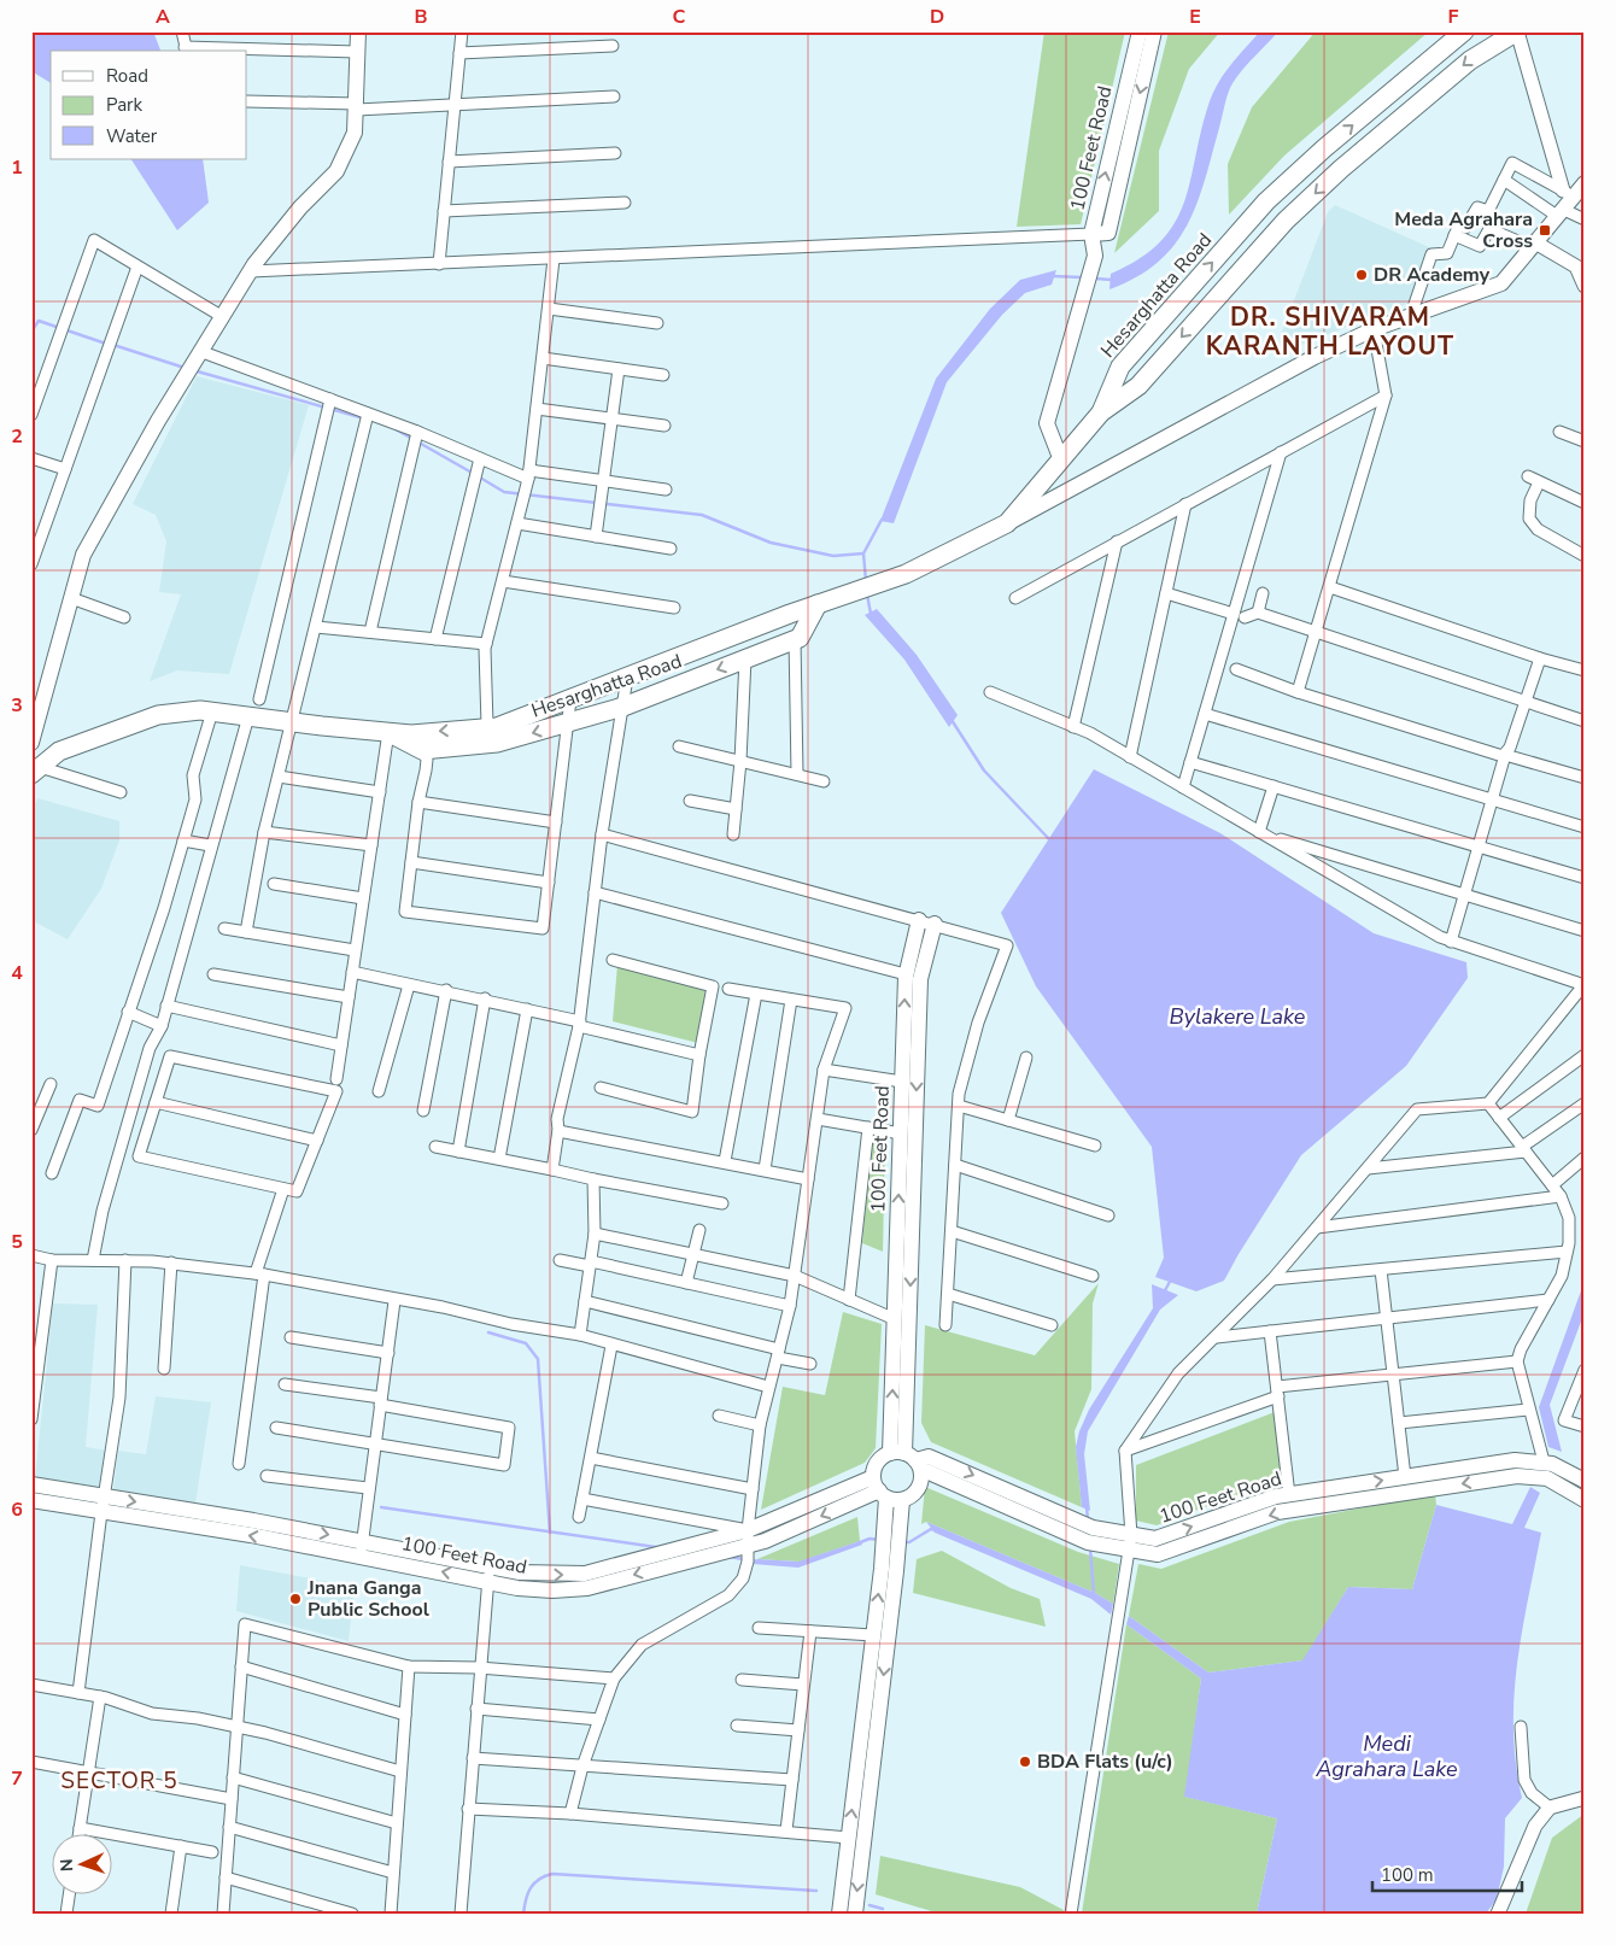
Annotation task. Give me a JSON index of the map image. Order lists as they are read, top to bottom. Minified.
{"streets":{"main road":["100 Feet Road","Hesarghatta Road"]},"districts":["DR. SHIVARAM KARANTH LAYOUT","SECTOR 5"],"water":["Bylakere Lake","Medi Agrahara Lake"],"places":{"transit":["Meda Agrahara Cross"],"other":["DR Academy","Jnana Ganga Public School","BDA Flats (u/c)"]},"legend":["Road","Park","Water"],"scale_bar":"100 m","north":"left","grid":{"columns":["A","B","C","D","E","F"],"rows":["1","2","3","4","5","6","7"]}}
